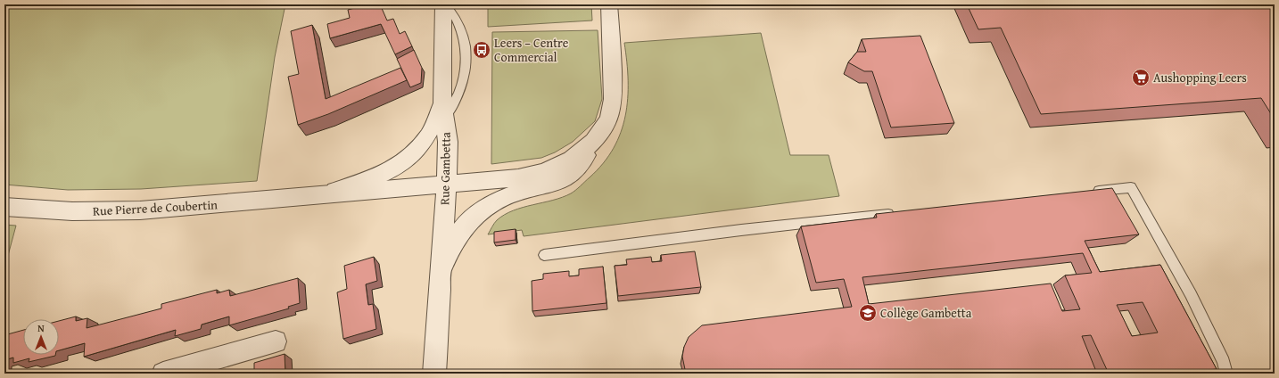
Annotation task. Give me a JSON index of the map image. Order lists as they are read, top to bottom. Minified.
{"streets":{"street":["Rue Gambetta","Rue Pierre de Coubertin"]},"crossings":[["Rue Gambetta","Rue Pierre de Coubertin"]],"places":{"bus stop":["Leers – Centre Commercial"],"supermarket":["Aushopping Leers"],"school or university":["Collège Gambetta"]},"north":"top"}
